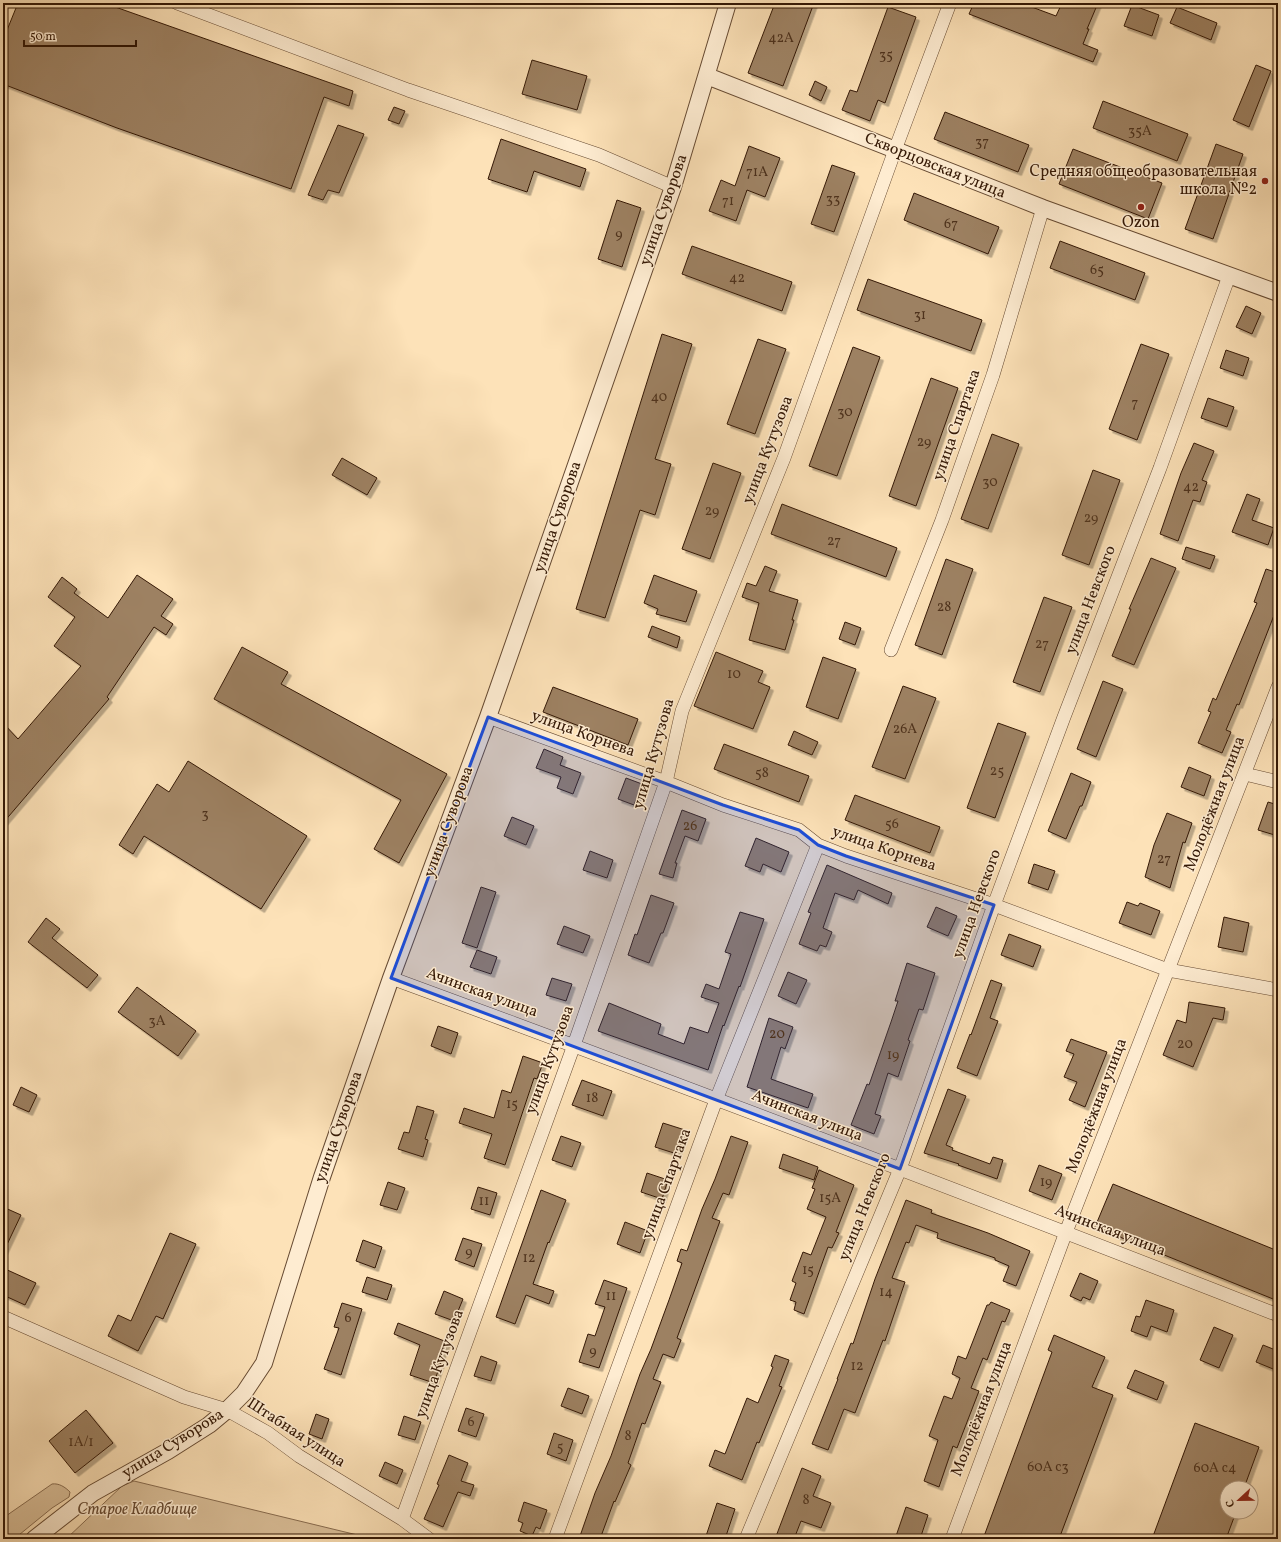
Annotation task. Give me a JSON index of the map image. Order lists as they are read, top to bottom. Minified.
{"streets":{"street":["Скворцовская улица","улица Суворова","улица Спартака","улица Кутузова","улица Невского","улица Корнева","Молодёжная улица","Ачинская улица","Штабная улица"]},"crossings":[["Скворцовская улица","улица Суворова"],["Скворцовская улица","улица Спартака"],["Скворцовская улица","улица Кутузова"],["Скворцовская улица","улица Невского"],["улица Суворова","улица Корнева"],["улица Суворова","Ачинская улица"],["улица Суворова","Штабная улица"],["улица Спартака","улица Корнева"],["улица Спартака","Ачинская улица"],["улица Кутузова","улица Корнева"],["улица Кутузова","Ачинская улица"],["улица Кутузова","Штабная улица"],["улица Невского","улица Корнева"],["улица Невского","Ачинская улица"],["улица Корнева","Молодёжная улица"],["Молодёжная улица","Ачинская улица"]],"parks":["Старое Кладбище"],"places":["Средняя общеобразовательная школа №2","Ozon"],"house_numbers":["42А","35","35А","37","71А","33","71","67","9","65","42","31","40","7","30","29","30","42","29","29","27","28","27","10","26А","25","58","3","56","26","27","3А","20","20","19","18","15","19","15А","11","9","12","15","14","11","6","9","12","6","8","1А/1","5","60А с3","60А с4","8"],"scale_bar":"50 m","north":"left"}
